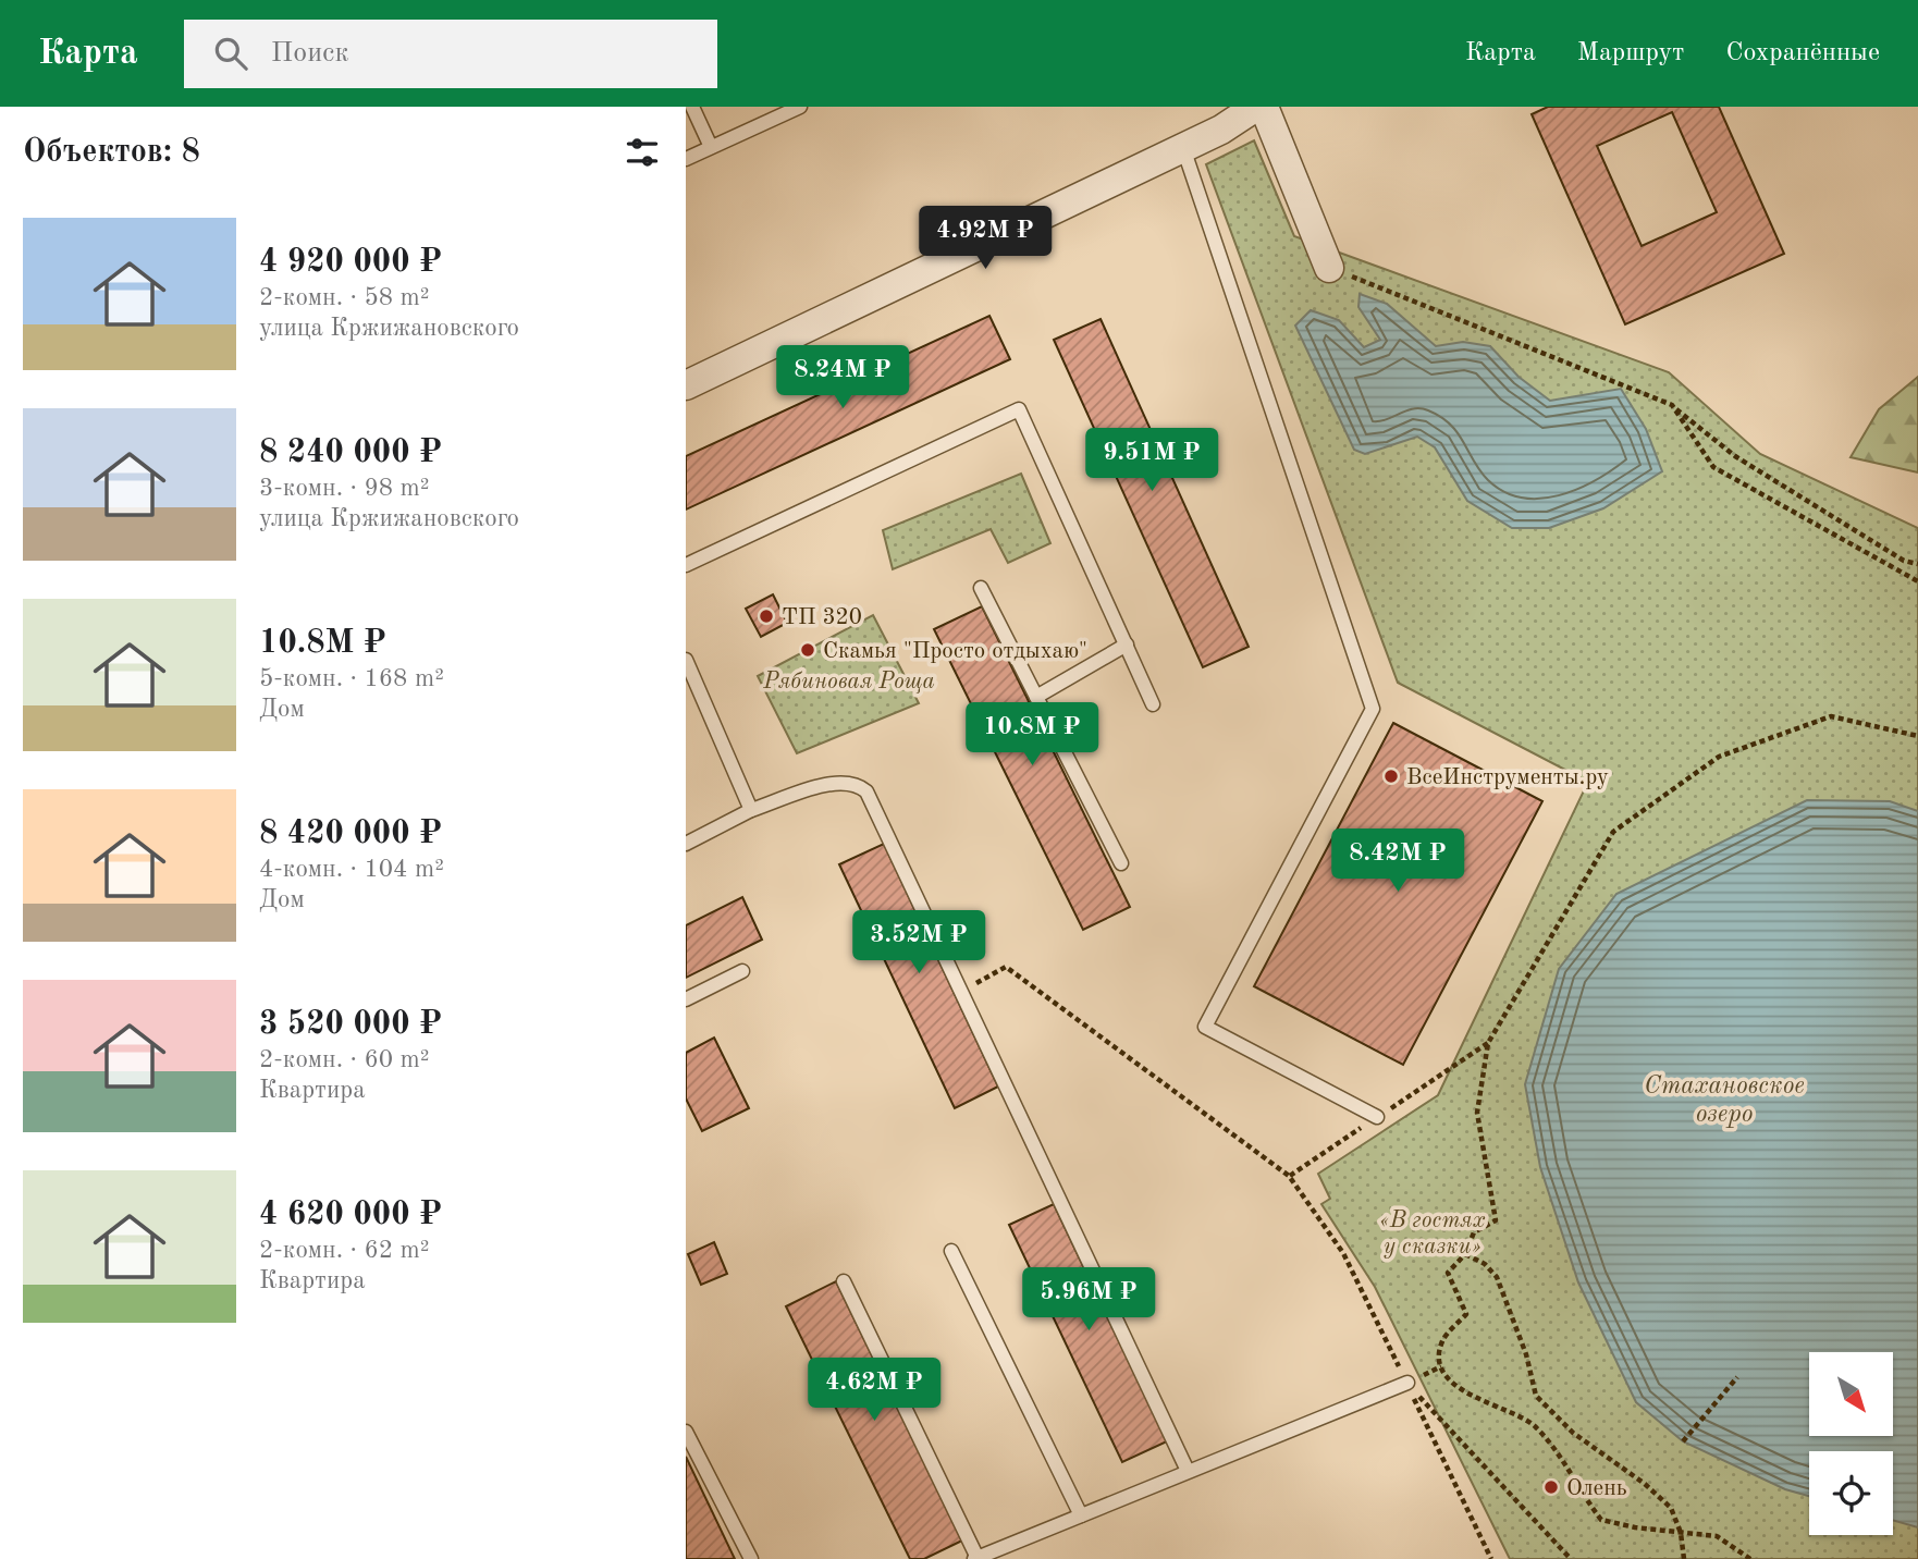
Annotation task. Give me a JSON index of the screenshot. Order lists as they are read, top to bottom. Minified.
{"water":["Стахановское озеро"],"parks":["Рябиновая Роща","«В гостях у сказки»"],"places":["ТП 320","Скамья \"Просто отдыхаю\"","ВсеИнструменты.ру","Олень"],"north":"bottom right","page":{"header":"Карта","search":"Поиск","nav":["Карта","Маршрут","Сохранённые"],"heading":"Объектов: 8","list":[{"name":"4 920 000 ₽","note":"2-комн. · 58 m² · улица Кржижановского"},{"name":"8 240 000 ₽","note":"3-комн. · 98 m² · улица Кржижановского"},{"name":"10.8M ₽","note":"5-комн. · 168 m² · Дом"},{"name":"8 420 000 ₽","note":"4-комн. · 104 m² · Дом"},{"name":"3 520 000 ₽","note":"2-комн. · 60 m² · Квартира"},{"name":"4 620 000 ₽","note":"2-комн. · 62 m² · Квартира"}],"price":["4.92M ₽","8.24M ₽","9.51M ₽","10.8M ₽","8.42M ₽","3.52M ₽","5.96M ₽","4.62M ₽"]}}
